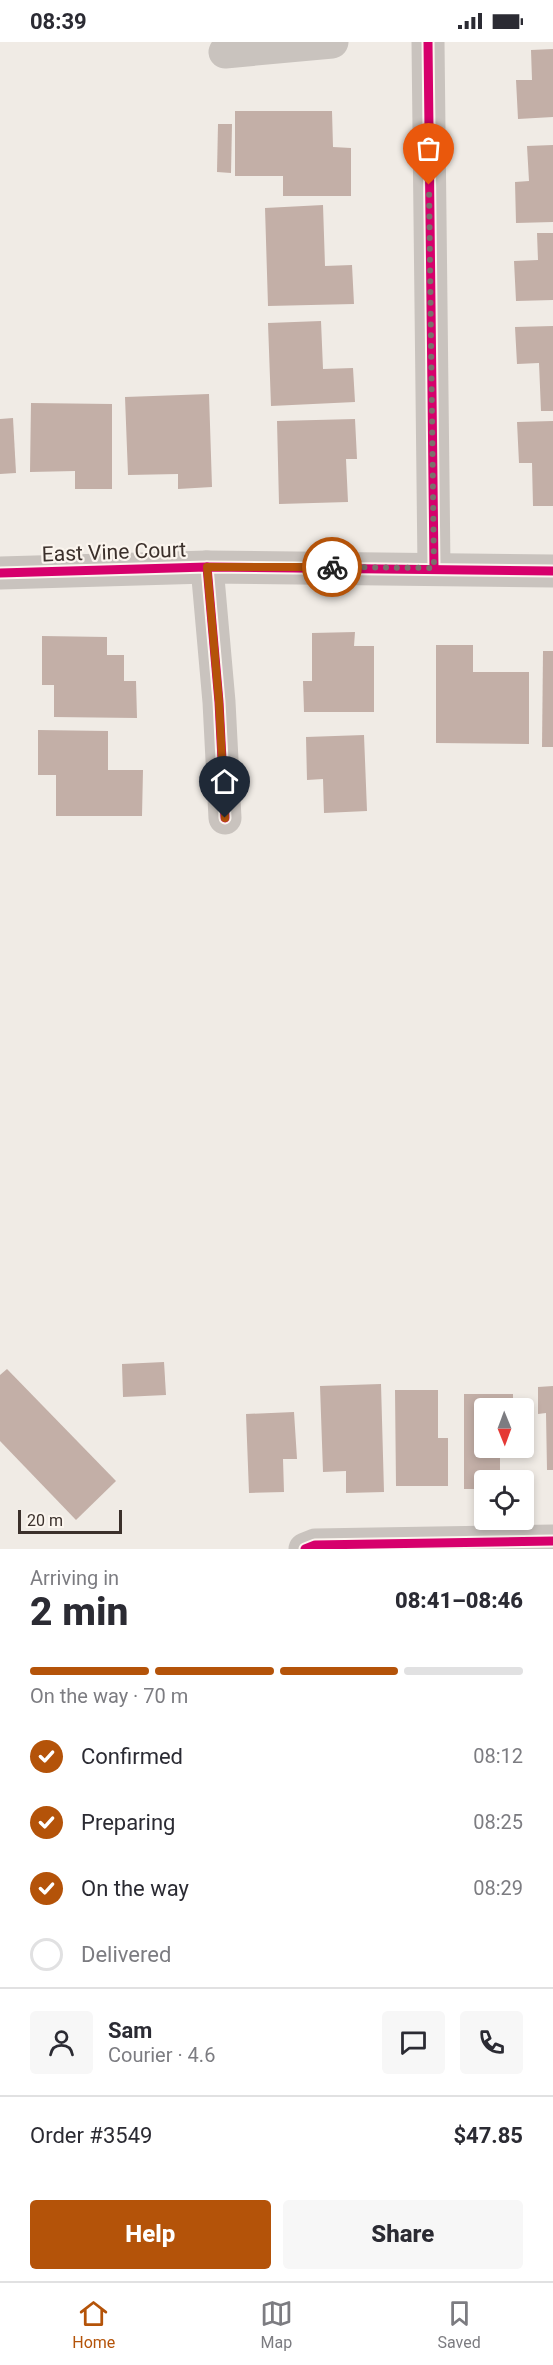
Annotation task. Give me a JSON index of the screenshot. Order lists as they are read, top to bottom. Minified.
{"streets":{"street":["East Vine Court"]},"scale_bar":"20 m","north":"bottom","page":{"status":"08:39","scale":"20 m","heading":["2 min","Arriving in","08:41–08:46"],"panel":["Sam","Courier · 4.6","Order #3549","$47.85"],"bar":"On the way · 70 m","list":[["Confirmed","08:12"],["Preparing","08:25"],["On the way","08:29"],"Delivered"],"buttons":["Help","Share"],"tabs":["Home","Map","Saved"]}}
